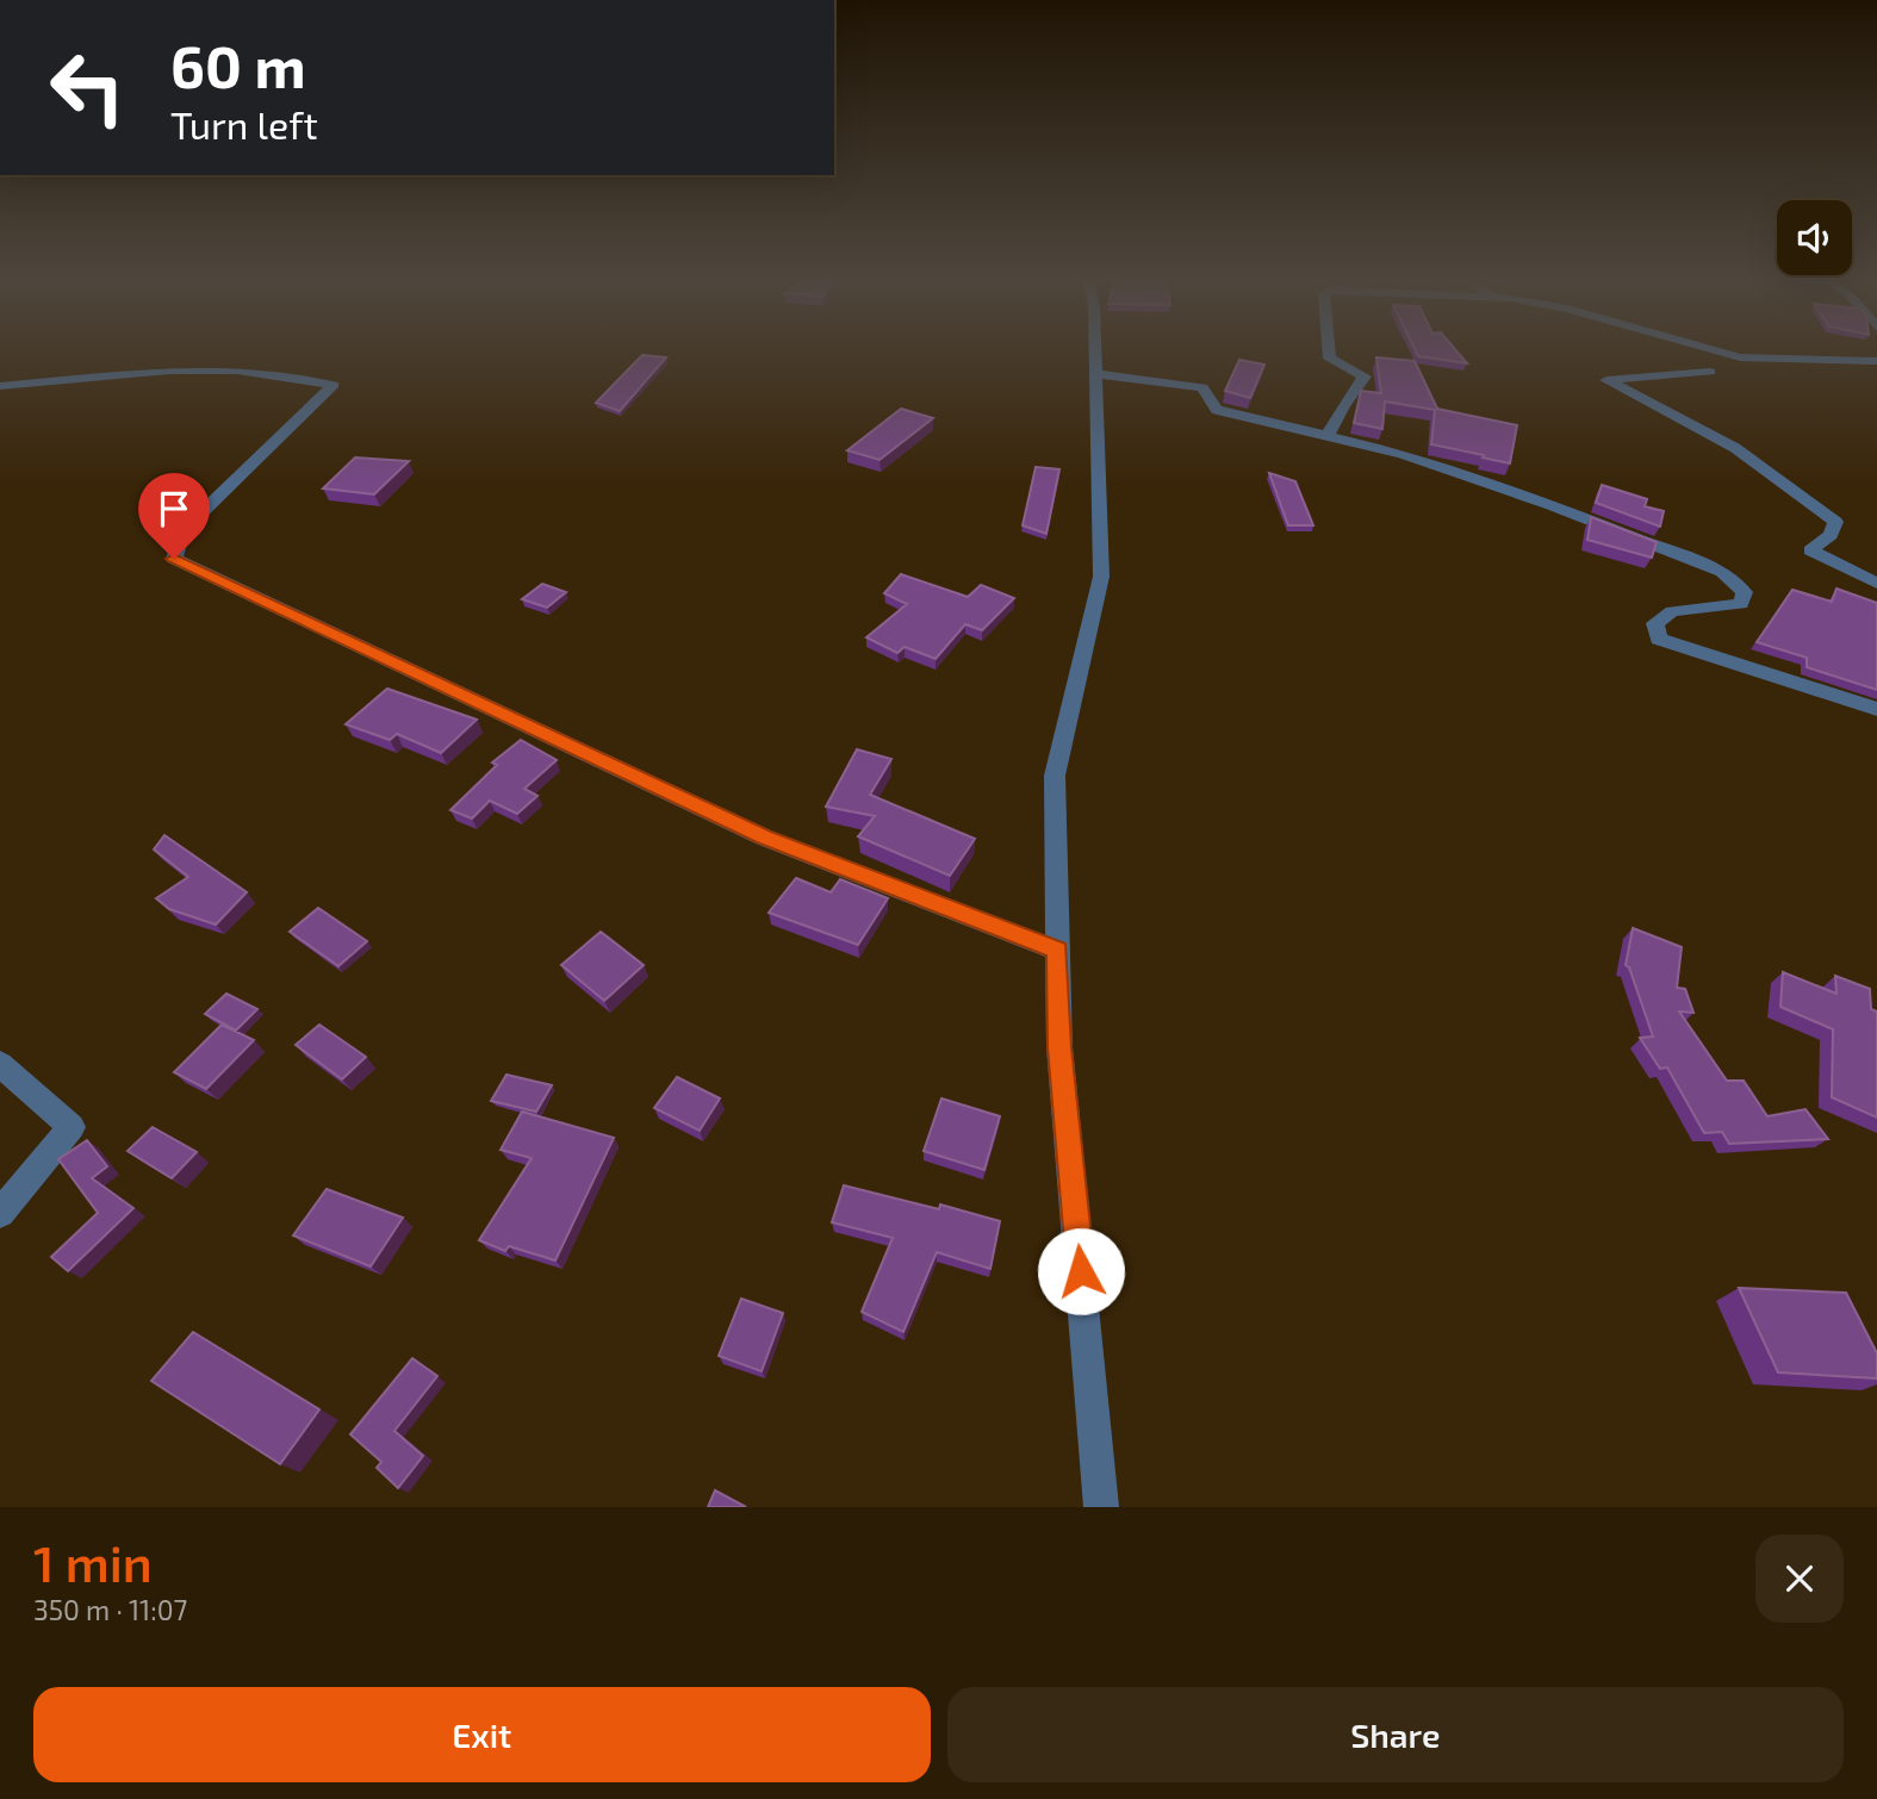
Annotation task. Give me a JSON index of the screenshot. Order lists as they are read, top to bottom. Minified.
{"page":{"turn":["60 m","Turn left"],"heading":["1 min","350 m · 11:07"],"buttons":["Exit","Share"]}}
